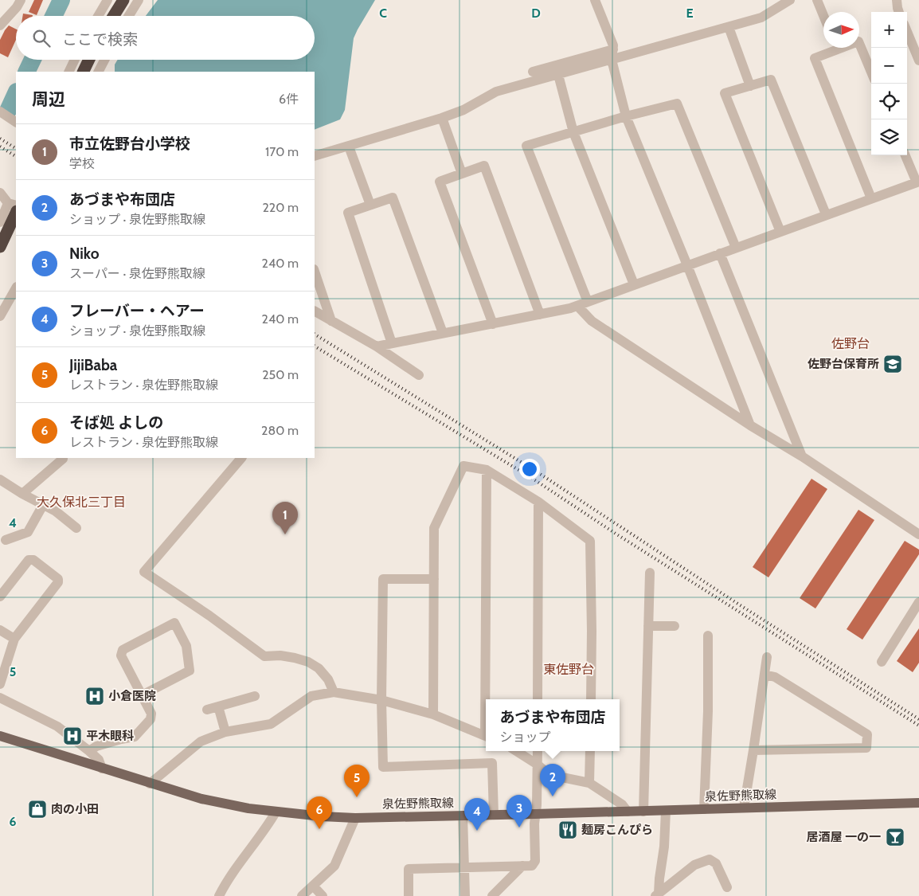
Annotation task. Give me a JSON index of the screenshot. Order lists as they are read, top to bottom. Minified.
{"streets":{"main road":["泉佐野熊取線"]},"districts":["佐野台","大久保北三丁目","東佐野台"],"places":{"school or university":["佐野台保育所"],"hospital":["小倉医院","平木眼科"],"shop":["肉の小田"],"restaurant":["麺房こんぴら"],"bar":["居酒屋 一の一"]},"north":"right","page":{"map_buttons":["+","−"],"search":"ここで検索","heading":["周辺","6件"],"list":[{"mark":"1","name":"市立佐野台小学校","note":"学校","value":"170 m"},{"mark":"2","name":"あづまや布団店","note":"ショップ · 泉佐野熊取線","value":"220 m"},{"mark":"3","name":"Niko","note":"スーパー · 泉佐野熊取線","value":"240 m"},{"mark":"4","name":"フレーバー・ヘアー","note":"ショップ · 泉佐野熊取線","value":"240 m"},{"mark":"5","name":"JijiBaba","note":"レストラン · 泉佐野熊取線","value":"250 m"},{"mark":"6","name":"そば処 よしの","note":"レストラン · 泉佐野熊取線","value":"280 m"}],"pins":["1","2","5","3","6","4"],"popup":["あづまや布団店","ショップ"]},"grid":{"columns":["C","D","E"],"rows":["4","5","6"]}}
